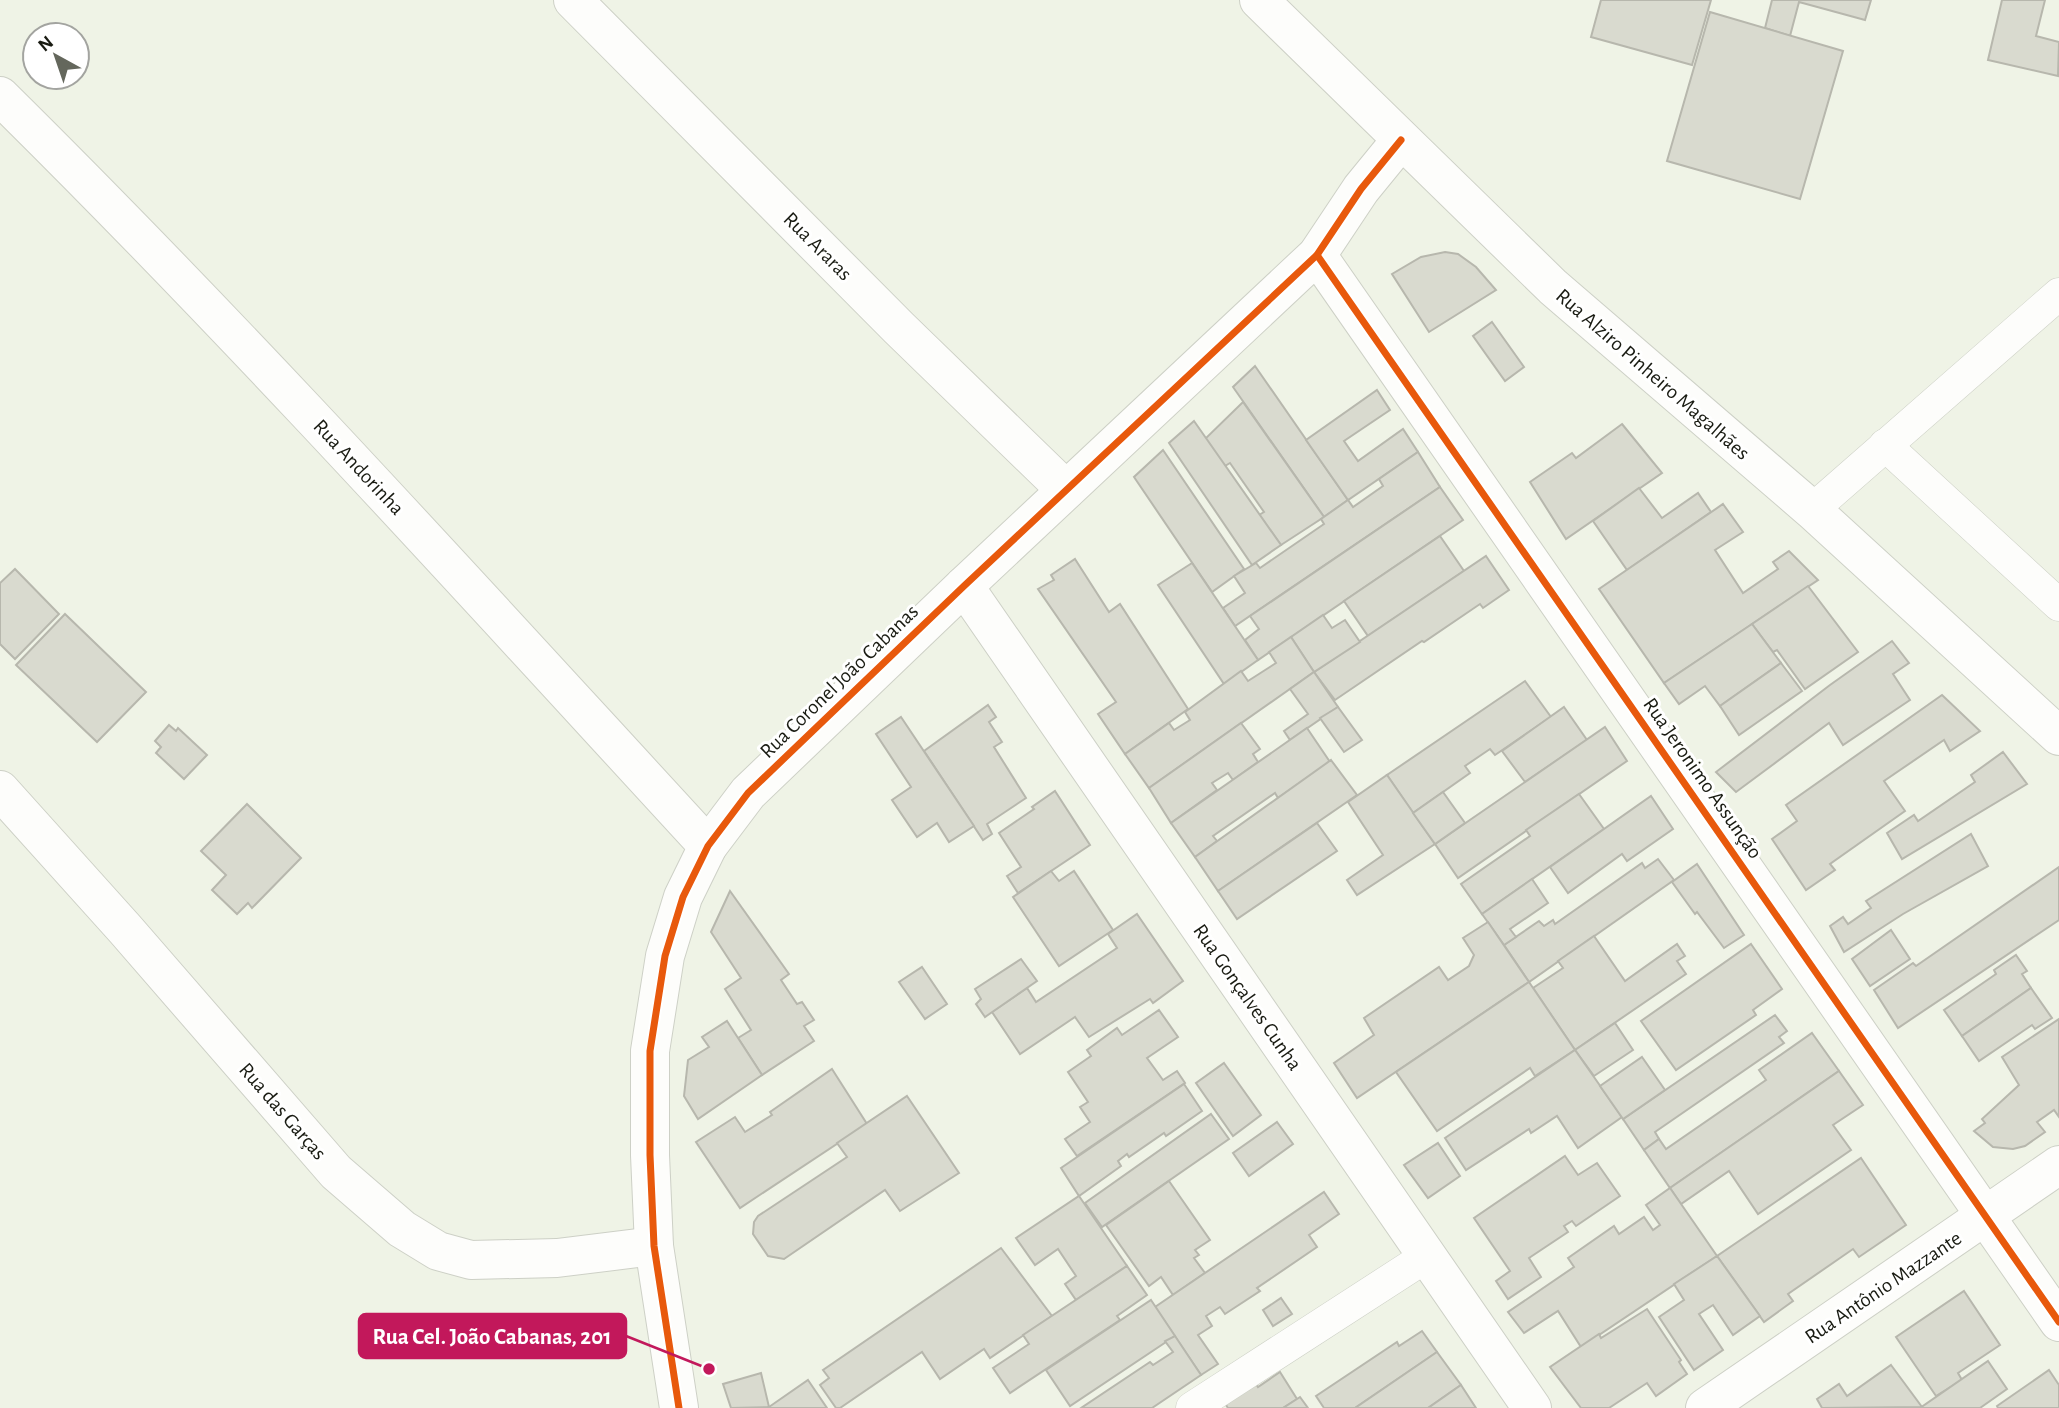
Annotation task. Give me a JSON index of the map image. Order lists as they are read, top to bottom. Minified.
{"streets":{"street":["Rua Araras","Rua Alziro Pinheiro Magalhães","Rua Andorinha","Rua Coronel João Cabanas","Rua Jeronimo Assunção","Rua Gonçalves Cunha","Rua das Garças","Rua Antônio Mazzante"]},"crossings":[["Rua Araras","Rua Coronel João Cabanas"],["Rua Alziro Pinheiro Magalhães","Rua Coronel João Cabanas"],["Rua Andorinha","Rua Coronel João Cabanas"],["Rua Coronel João Cabanas","Rua Jeronimo Assunção"],["Rua Coronel João Cabanas","Rua Gonçalves Cunha"],["Rua Coronel João Cabanas","Rua das Garças"],["Rua Jeronimo Assunção","Rua Antônio Mazzante"]],"places":["Rua Cel. João Cabanas, 201"],"north":"top left"}
